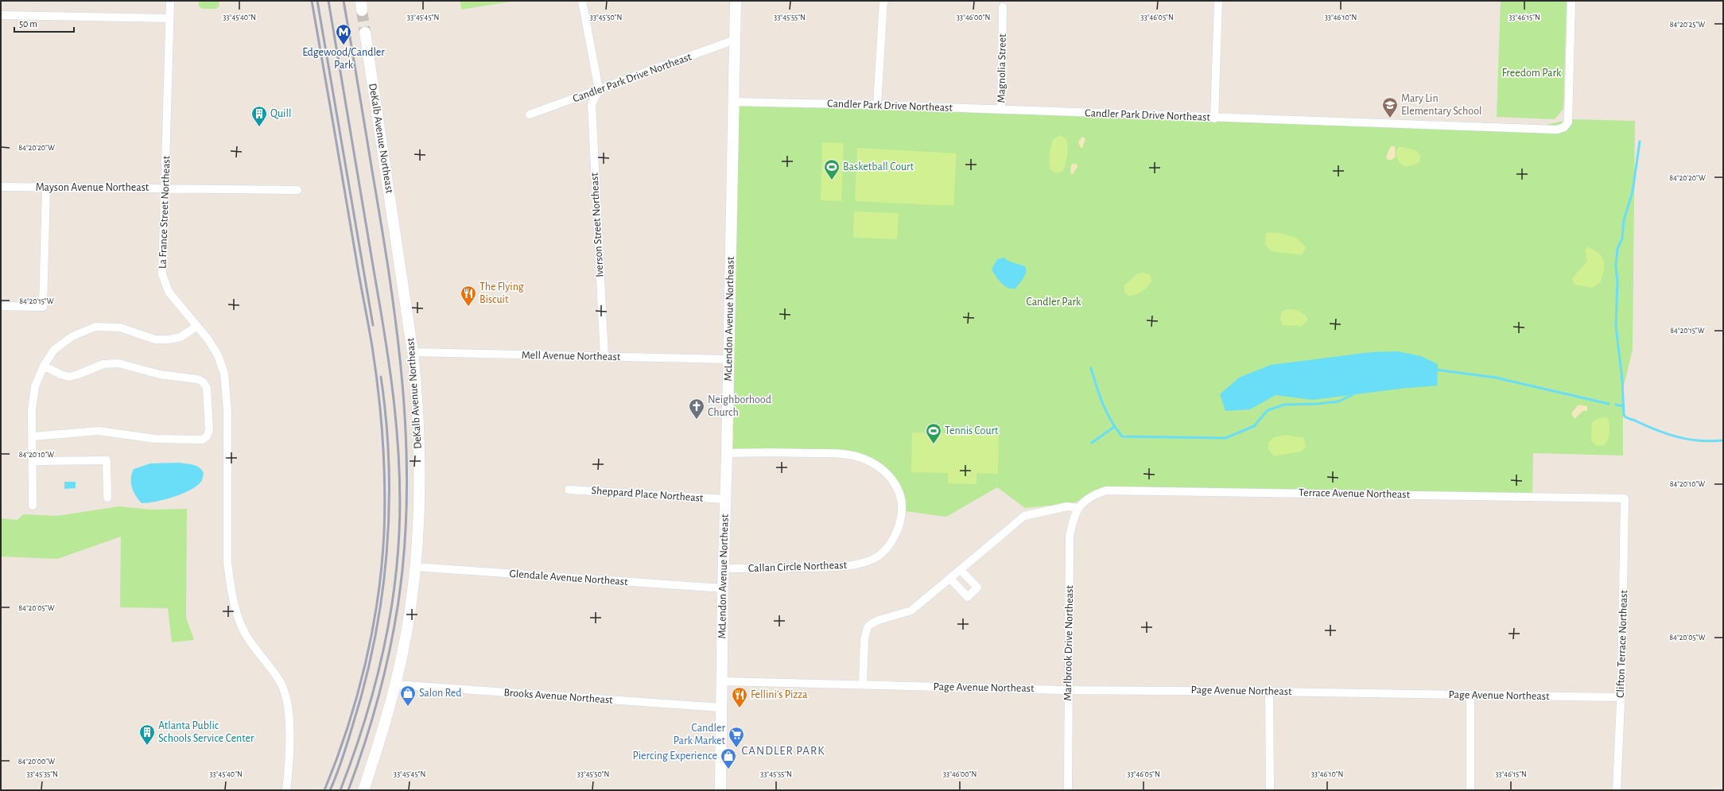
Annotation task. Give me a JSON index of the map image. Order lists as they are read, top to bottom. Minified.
{"streets":{"street":["Magnolia Street","Candler Park Drive Northeast","DeKalb Avenue Northeast","Mayson Avenue Northeast","La France Street Northeast","Iverson Street Northeast","McLendon Avenue Northeast","Mell Avenue Northeast","Terrace Avenue Northeast","Sheppard Place Northeast","Callan Circle Northeast","Glendale Avenue Northeast","Marlbrook Drive Northeast","Clifton Terrace Northeast","Page Avenue Northeast","Brooks Avenue Northeast"]},"crossings":[["Magnolia Street","Candler Park Drive Northeast"],["Candler Park Drive Northeast","Iverson Street Northeast"],["Candler Park Drive Northeast","McLendon Avenue Northeast"],["DeKalb Avenue Northeast","Mell Avenue Northeast"],["DeKalb Avenue Northeast","Glendale Avenue Northeast"],["DeKalb Avenue Northeast","Brooks Avenue Northeast"],["Mayson Avenue Northeast","La France Street Northeast"],["Iverson Street Northeast","Mell Avenue Northeast"],["McLendon Avenue Northeast","Mell Avenue Northeast"],["McLendon Avenue Northeast","Sheppard Place Northeast"],["McLendon Avenue Northeast","Callan Circle Northeast"],["McLendon Avenue Northeast","Glendale Avenue Northeast"],["McLendon Avenue Northeast","Page Avenue Northeast"],["McLendon Avenue Northeast","Brooks Avenue Northeast"],["Terrace Avenue Northeast","Marlbrook Drive Northeast"],["Terrace Avenue Northeast","Clifton Terrace Northeast"],["Marlbrook Drive Northeast","Page Avenue Northeast"],["Clifton Terrace Northeast","Page Avenue Northeast"]],"districts":["CANDLER PARK"],"parks":["Freedom Park","Candler Park"],"places":{"metro station":["Edgewood/Candler Park"],"school or university":["Mary Lin Elementary School"],"building":["Quill","Atlanta Public Schools Service Center"],"sports":["Basketball Court","Tennis Court"],"restaurant":["The Flying Biscuit","Fellini's Pizza"],"church":["Neighborhood Church"],"shop":["Salon Red","Piercing Experience"],"supermarket":["Candler Park Market"]},"scale_bar":"50 m","coordinates":["33°45'40\"N","33°45'45\"N","33°45'50\"N","33°45'55\"N","33°46'00\"N","33°46'05\"N","33°46'10\"N","33°46'15\"N","84°20'25\"W","84°20'20\"W","84°20'15\"W","84°20'10\"W","84°20'05\"W","84°20'00\"W","33°45'35\"N"]}
